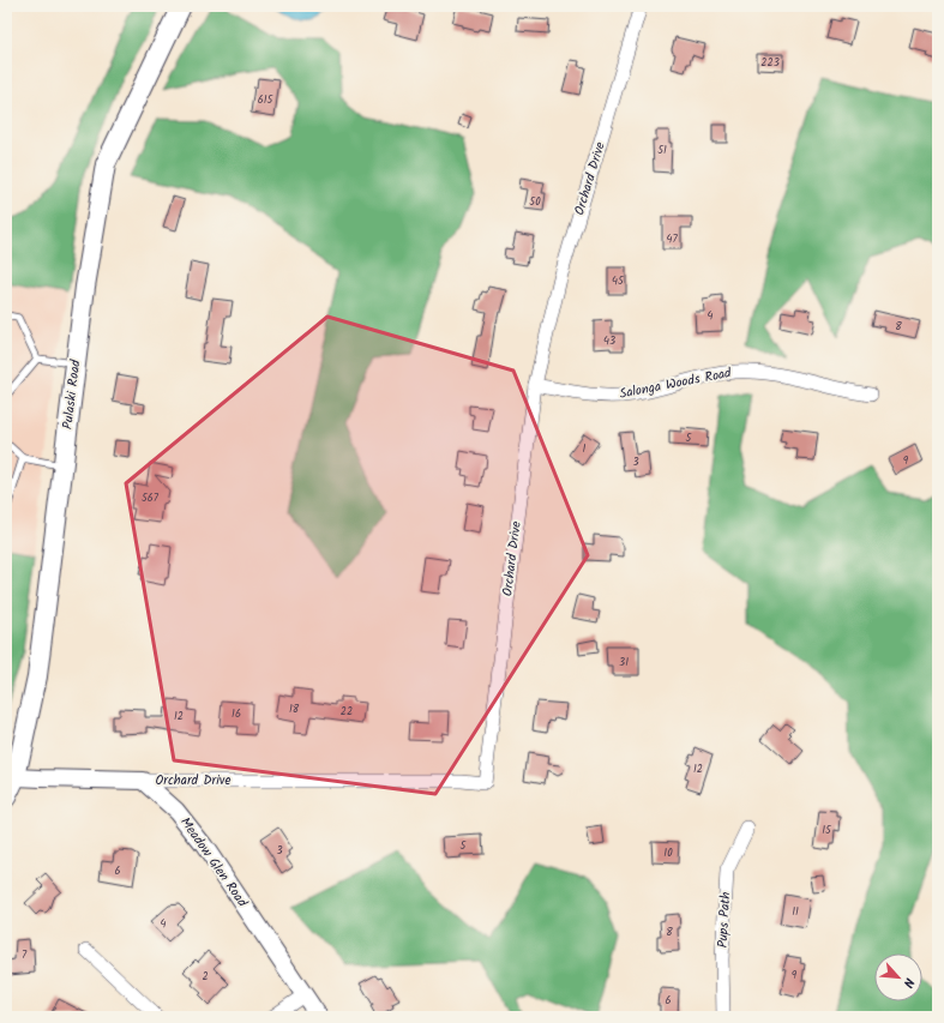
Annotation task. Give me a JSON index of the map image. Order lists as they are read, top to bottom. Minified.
{"streets":{"main road":["Pulaski Road"],"street":["Orchard Drive","Salonga Woods Road","Meadow Glen Road","Pups Path"]},"crossings":[["Orchard Drive","Salonga Woods Road"],["Orchard Drive","Meadow Glen Road"]],"house_numbers":["223","615","51","50","47","45","4","8","43","5","1","9","3","567","31","18","22","16","12","12","15","5","3","10","6","11","4","8","7","9","2","6"],"north":"bottom right"}
